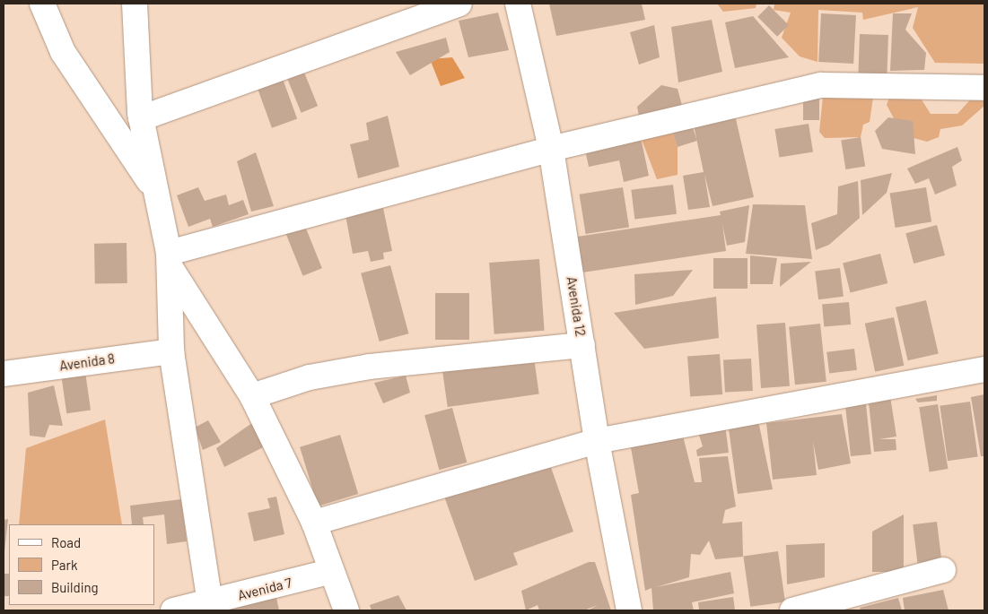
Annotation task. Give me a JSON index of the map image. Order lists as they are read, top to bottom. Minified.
{"streets":{"street":["Avenida 12","Avenida 8","Avenida 7"]},"legend":["Road","Park","Building"]}
